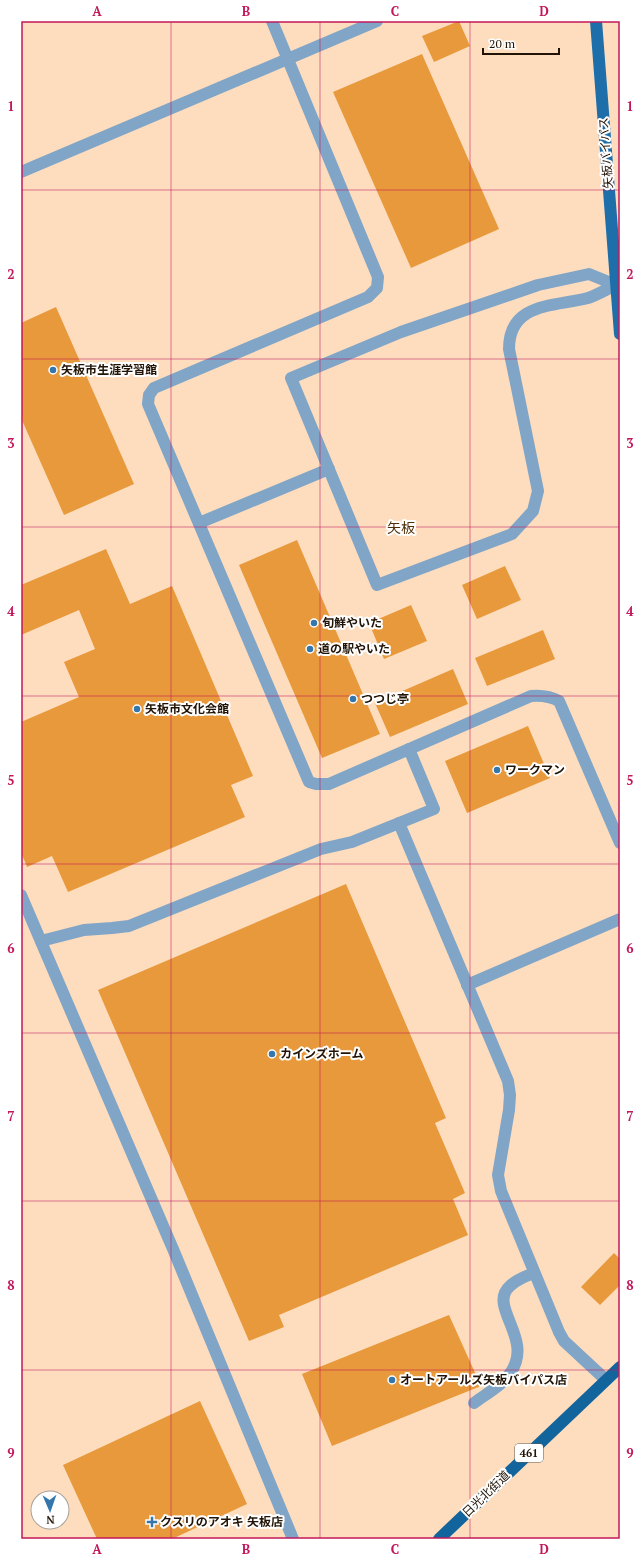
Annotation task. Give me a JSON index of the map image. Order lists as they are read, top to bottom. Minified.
{"streets":{"highway":["461","日光北街道"],"main road":["矢板バイパス"]},"districts":["矢板"],"places":{"other":["矢板市生涯学習館","旬鮮やいた","道の駅やいた","つつじ亭","矢板市文化会館","ワークマン","カインズホーム","オートアールズ矢板バイパス店"],"health":["クスリのアオキ 矢板店"]},"scale_bar":"20 m","north":"bottom","grid":{"columns":["A","B","C","D"],"rows":["1","2","3","4","5","6","7","8","9"]}}
